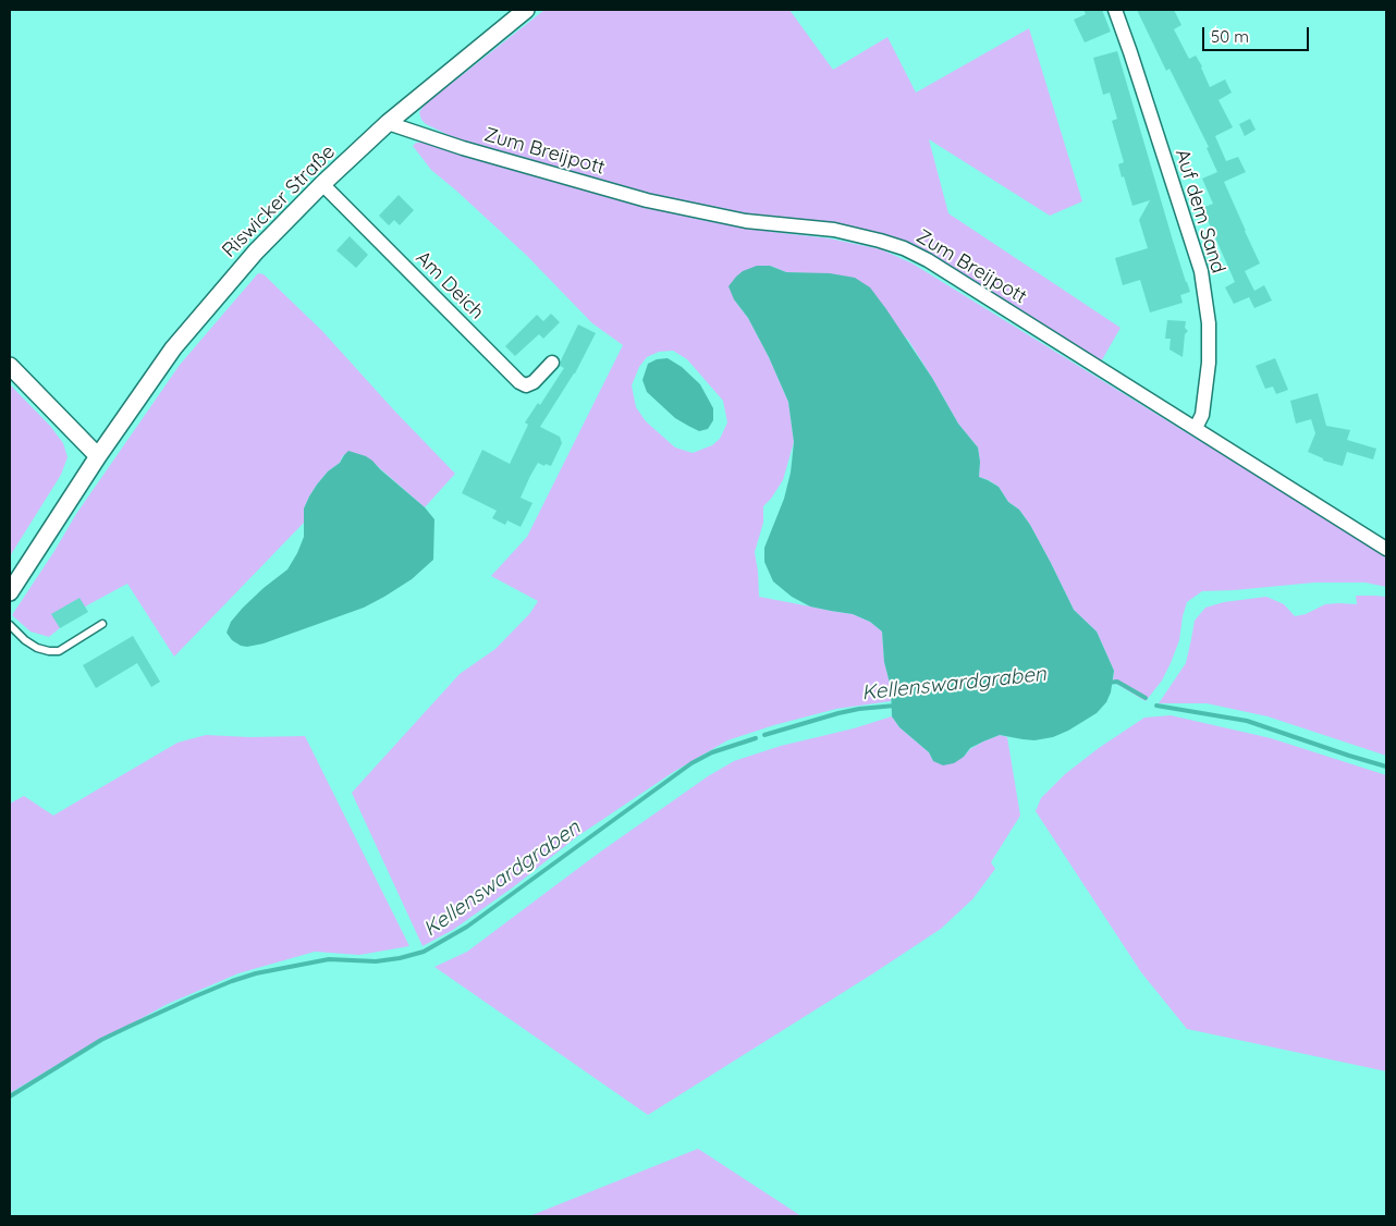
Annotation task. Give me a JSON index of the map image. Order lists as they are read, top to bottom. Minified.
{"streets":{"street":["Zum Breijpott","Riswicker Straße","Auf dem Sand","Am Deich"]},"crossings":[["Zum Breijpott","Riswicker Straße"],["Zum Breijpott","Auf dem Sand"],["Riswicker Straße","Am Deich"]],"water":["Kellenswardgraben"],"scale_bar":"50 m"}
